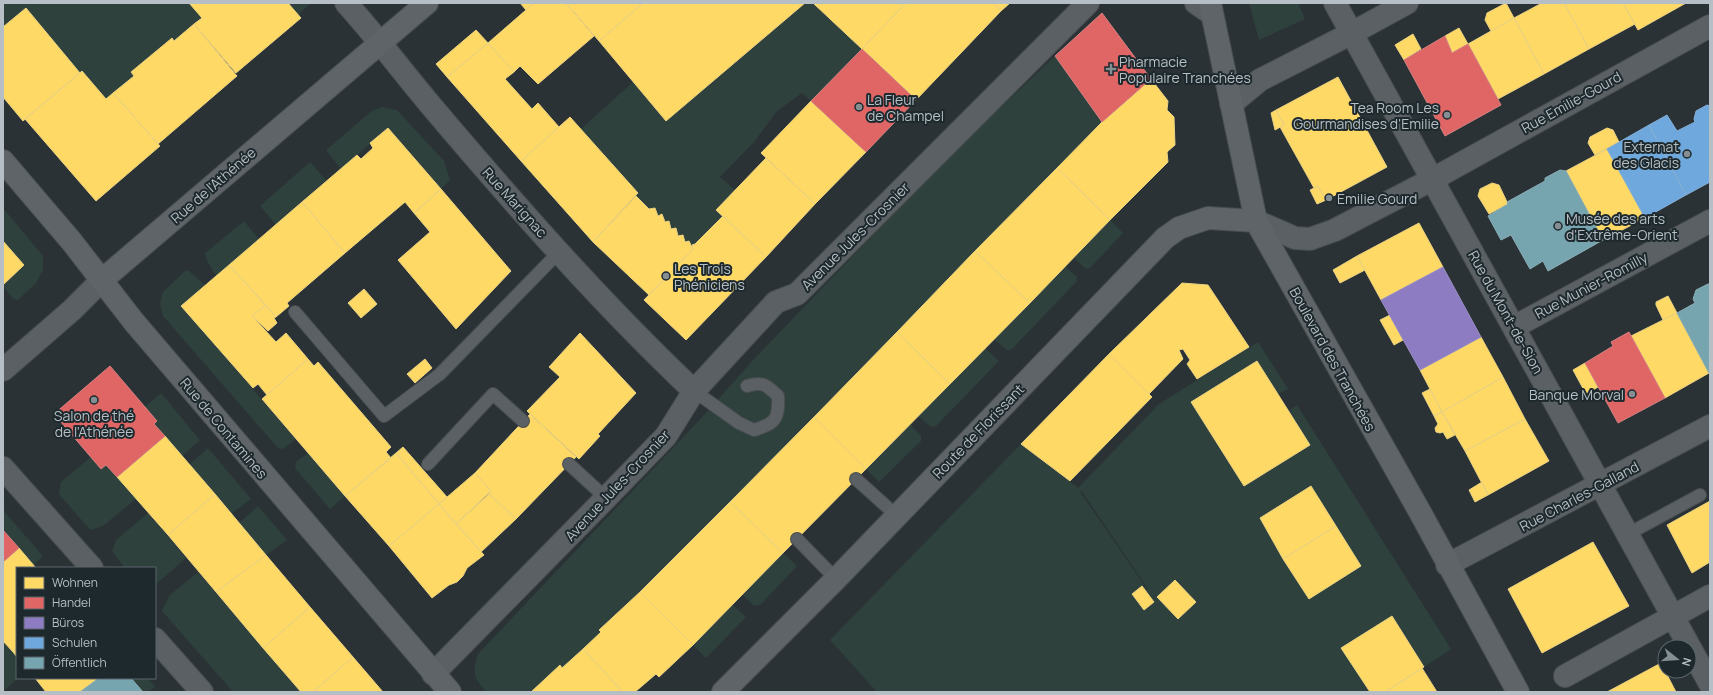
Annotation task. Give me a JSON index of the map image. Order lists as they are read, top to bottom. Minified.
{"streets":{"main road":["Rue de l'Athénée","Boulevard des Tranchées","Rue de Contamines","Route de Florissant"],"street":["Rue Emilie-Gourd","Rue Marignac","Avenue Jules-Crosnier","Rue Munier-Romilly","Rue du Mont-de-Sion","Rue Charles-Galland"]},"crossings":[["Rue Emilie-Gourd","Rue du Mont-de-Sion"],["Rue Emilie-Gourd","Boulevard des Tranchées"],["Rue Emilie-Gourd","Route de Florissant"],["Rue de l'Athénée","Rue Marignac"],["Rue de l'Athénée","Rue de Contamines"],["Rue Marignac","Avenue Jules-Crosnier"],["Avenue Jules-Crosnier","Rue de Contamines"],["Rue Munier-Romilly","Rue du Mont-de-Sion"],["Rue du Mont-de-Sion","Rue Charles-Galland"],["Boulevard des Tranchées","Route de Florissant"],["Boulevard des Tranchées","Rue Charles-Galland"]],"places":{"health":["Pharmacie Populaire Tranchées"],"other":["La Fleur de Champel","Tea Room Les Gourmandises d'Emilie","Externat des Glacis","Emilie Gourd","Musée des arts d'Extrême-Orient","Les Trois Phéniciens","Banque Morval","Salon de thé de l’Athénée"]},"legend":["Wohnen","Handel","Büros","Schulen","Öffentlich"],"north":"right"}
